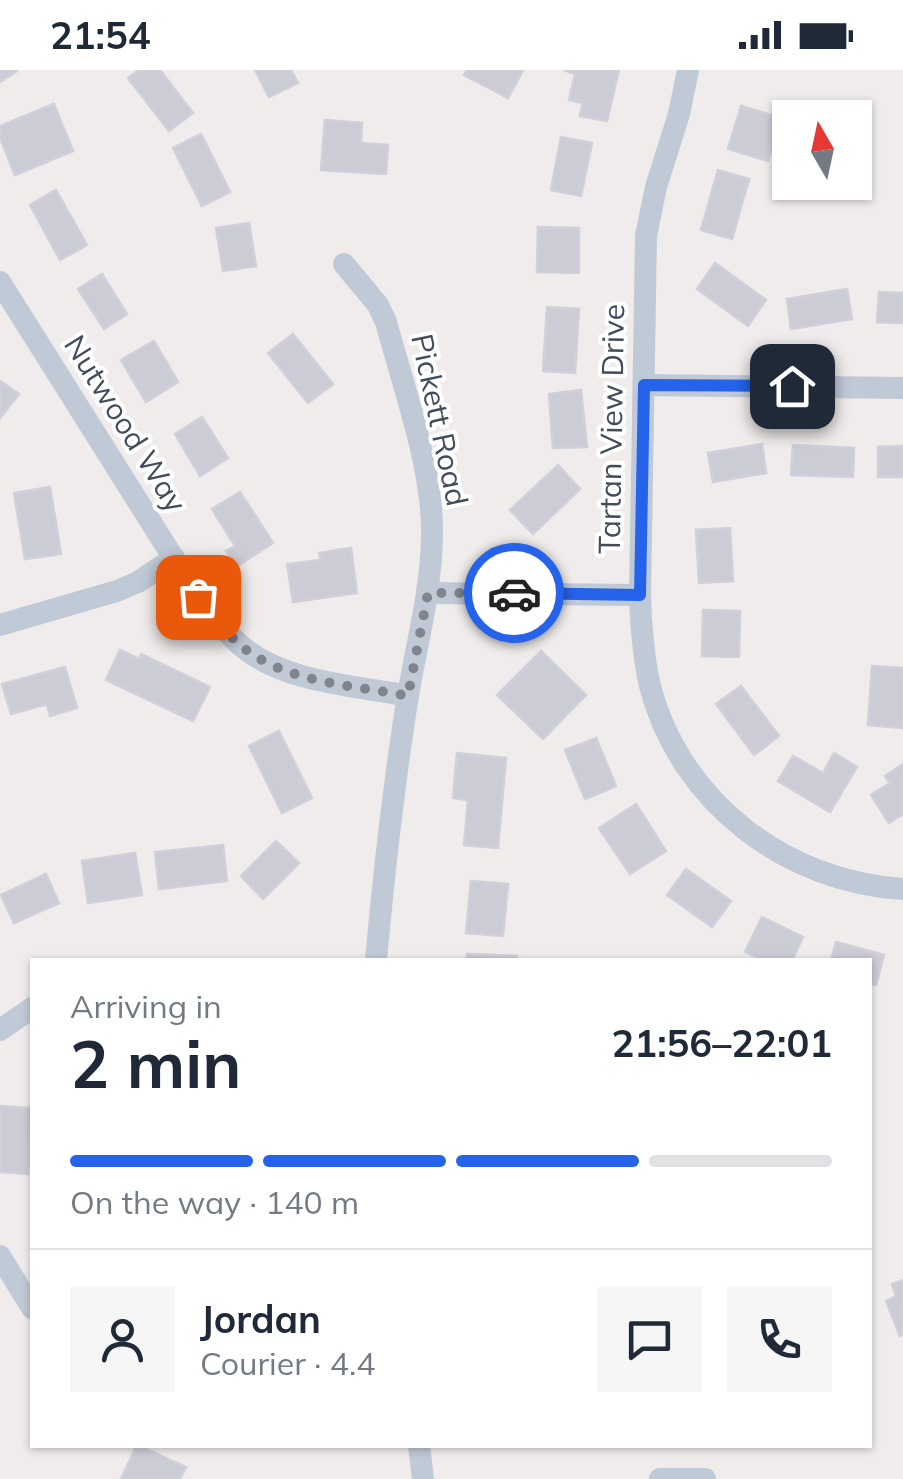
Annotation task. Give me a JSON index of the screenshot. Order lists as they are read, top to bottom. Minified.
{"streets":{"street":["Pickett Road","Nutwood Way","Tartan View Drive"]},"crossings":[["Pickett Road","Nutwood Way"]],"north":"top","page":{"status":"21:54","heading":["2 min","Arriving in","21:56–22:01"],"panel":["Jordan","Courier · 4.4"],"bar":"On the way · 140 m"}}
